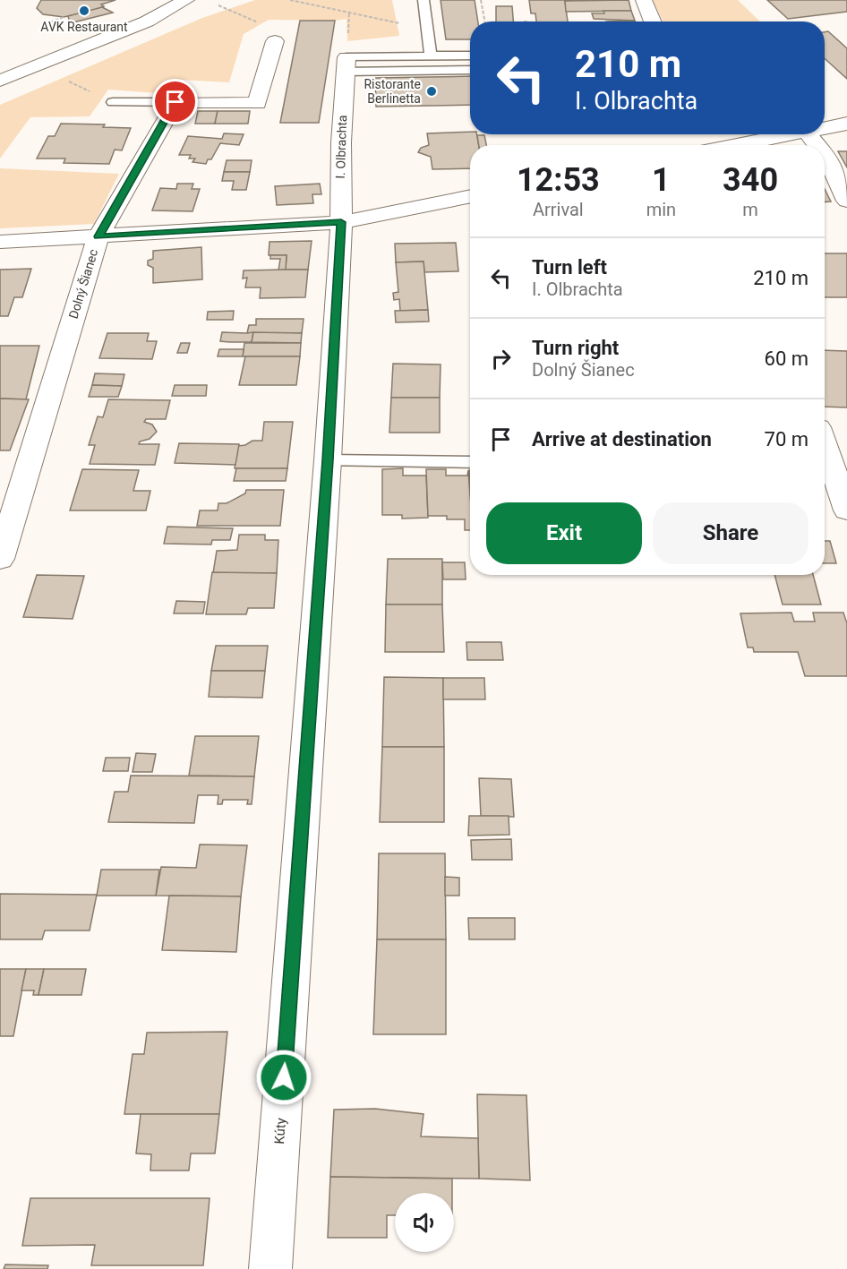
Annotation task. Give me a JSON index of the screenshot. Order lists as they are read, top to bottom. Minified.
{"streets":{"street":["I. Olbrachta","Dolný Šianec","Kúty"]},"crossings":[["I. Olbrachta","Kúty"]],"places":["AVK Restaurant","Ristorante Berlinetta"],"page":{"turn":["210 m","I. Olbrachta"],"eta":["12:53","Arrival","1","min","340","m"],"list":[{"name":"Turn left","note":"I. Olbrachta","value":"210 m"},{"name":"Turn right","note":"Dolný Šianec","value":"60 m"},{"name":"Arrive at destination","value":"70 m"}],"buttons":["Exit","Share"]}}
